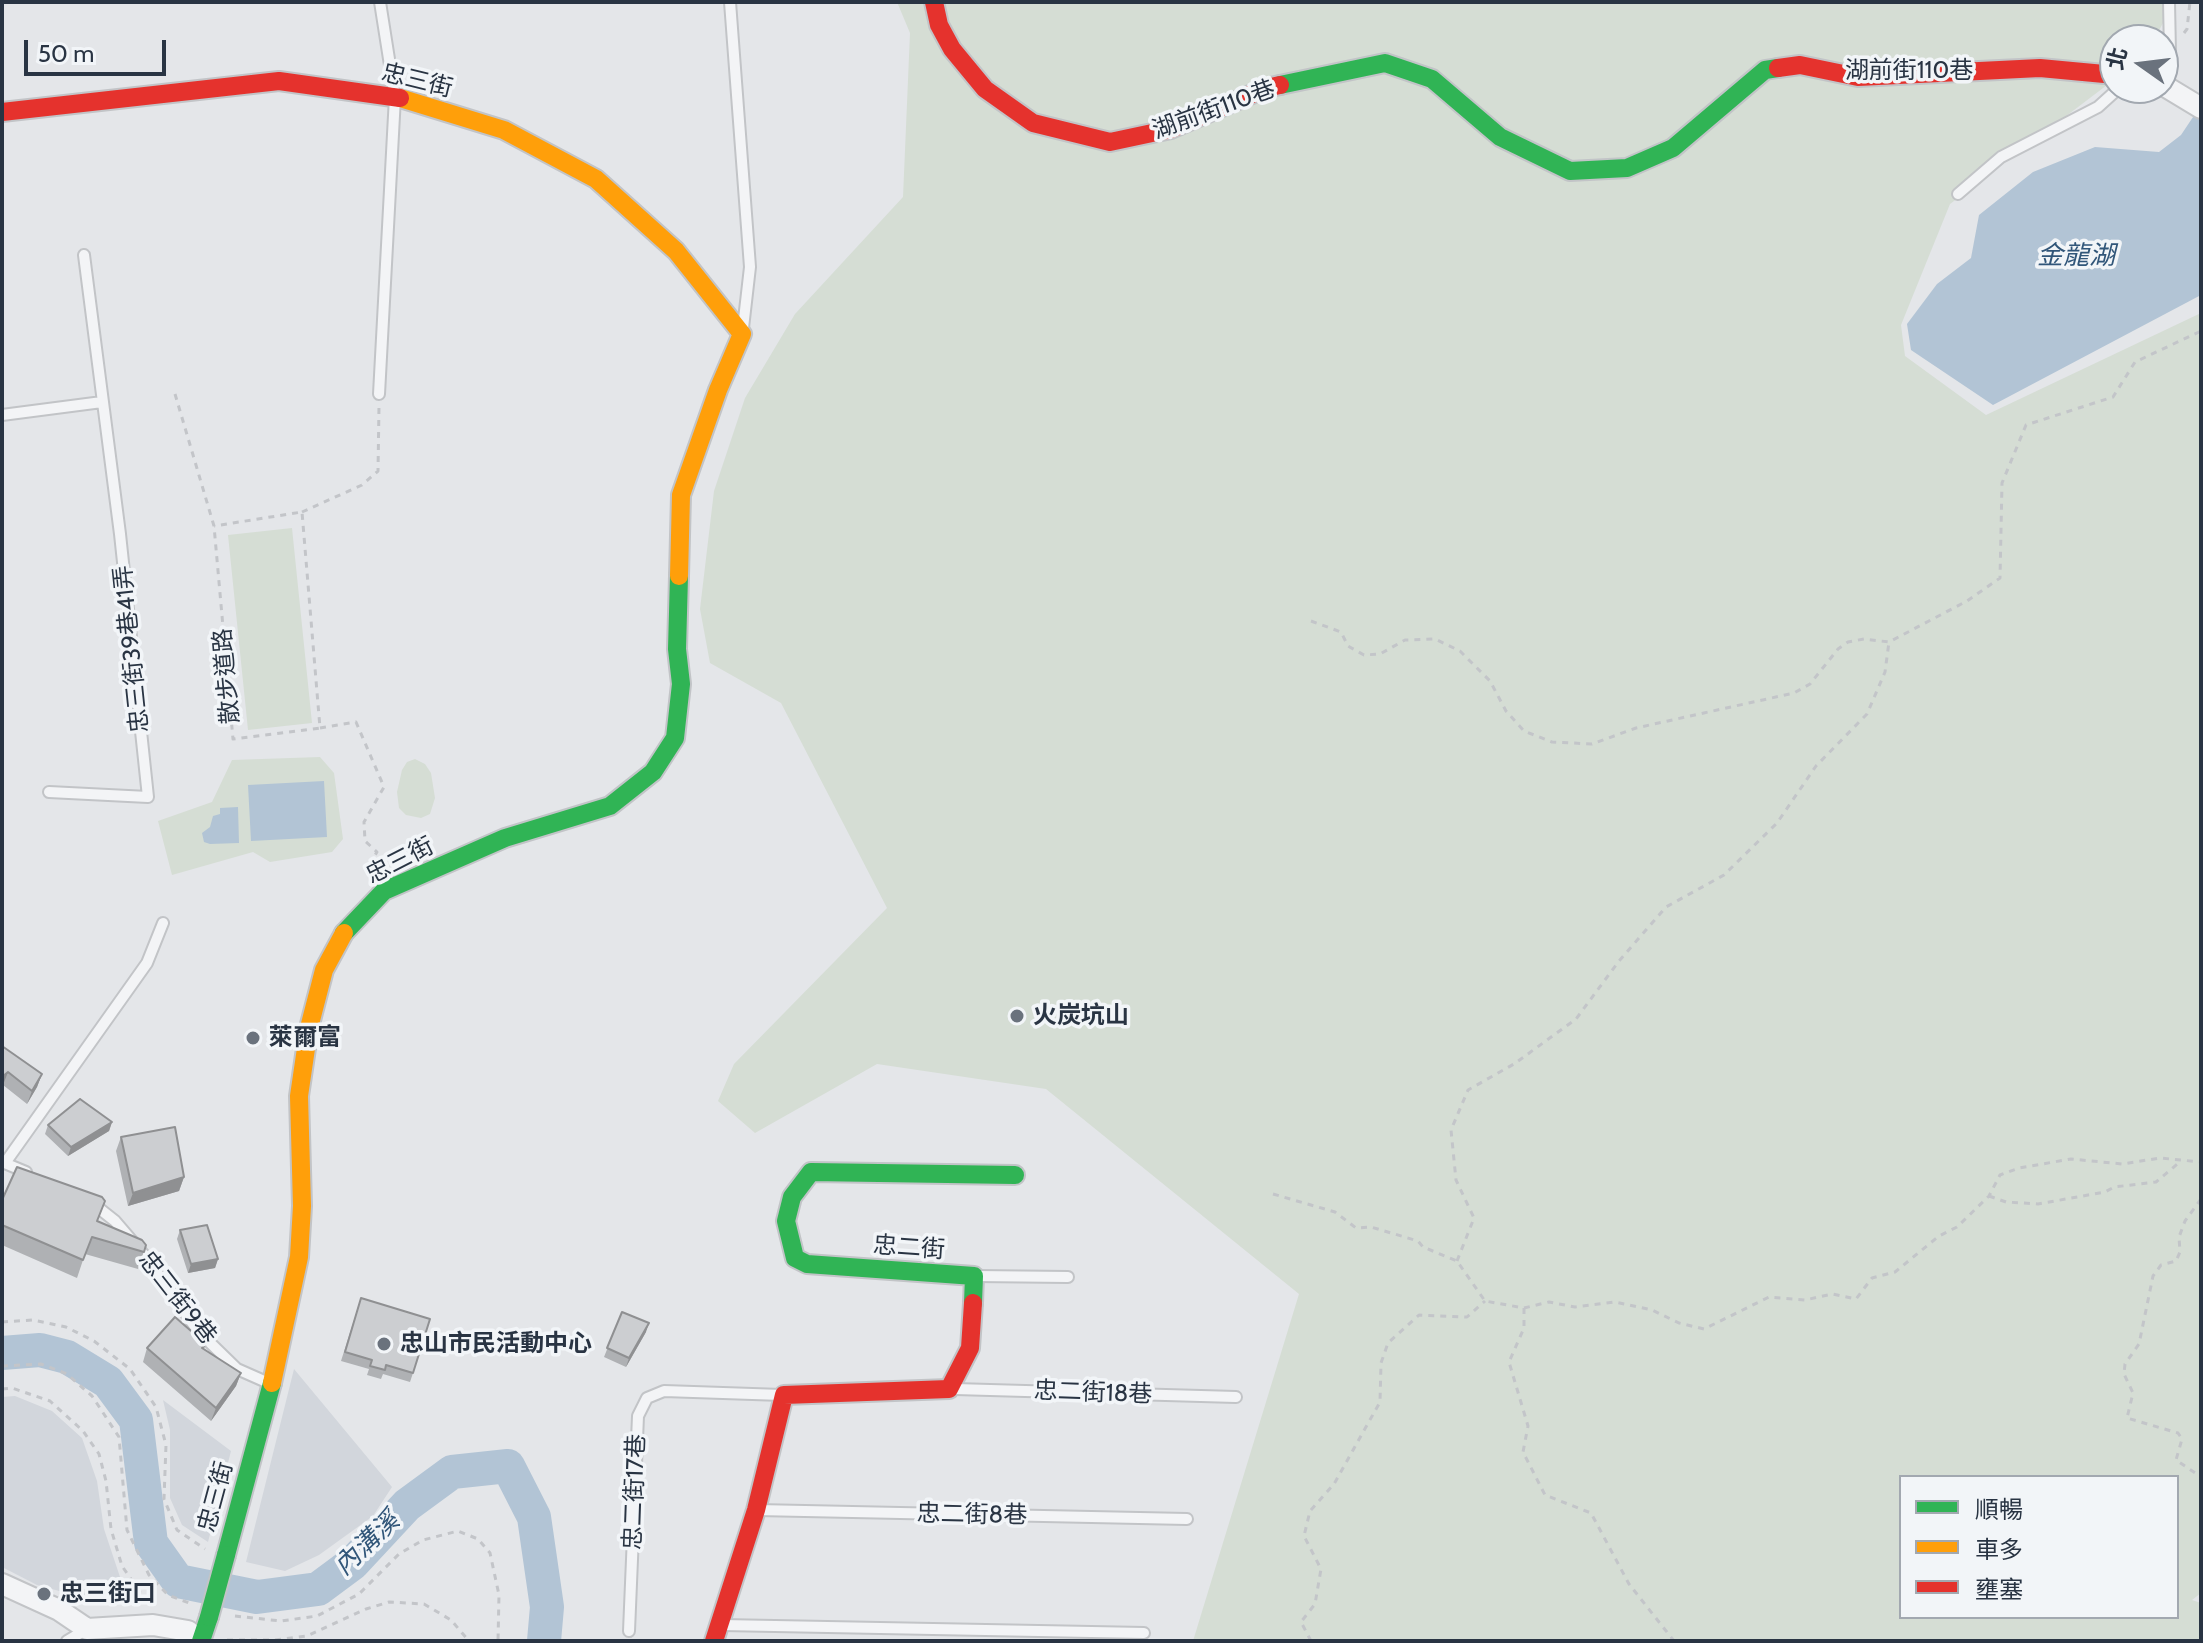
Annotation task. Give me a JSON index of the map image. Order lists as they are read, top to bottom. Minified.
{"streets":{"street":["湖前街110巷","忠三街","忠二街"],"lane":["忠三街39巷41弄","忠三街9巷","忠二街18巷","忠二街17巷","忠二街8巷"],"path":["散步道路"]},"crossings":[["忠三街","散步道路"],["忠三街","忠三街9巷"],["忠二街","忠二街18巷"]],"water":["金龍湖","內溝溪"],"places":["火炭坑山","萊爾富","忠山市民活動中心","忠三街口"],"legend":["順暢","車多","壅塞"],"scale_bar":"50 m","north":"left"}
